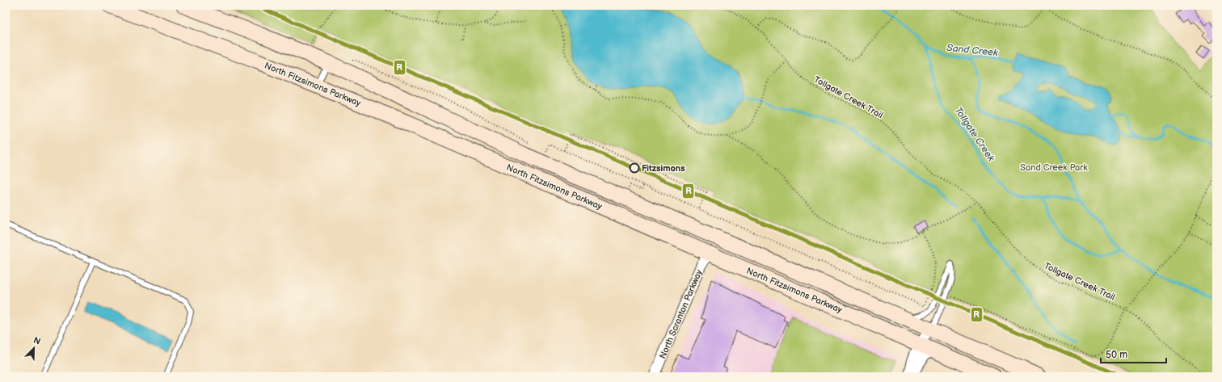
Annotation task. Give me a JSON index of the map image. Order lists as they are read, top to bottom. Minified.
{"streets":{"main road":["North Fitzsimons Parkway"],"street":["North Scranton Parkway"],"path":["Tollgate Creek Trail"]},"crossings":[["North Fitzsimons Parkway","North Scranton Parkway"]],"water":["Sand Creek","Tollgate Creek"],"parks":["Sand Creek Park"],"places":["Fitzsimons"],"lines":["transit line R"],"scale_bar":"50 m","north":"top right"}
